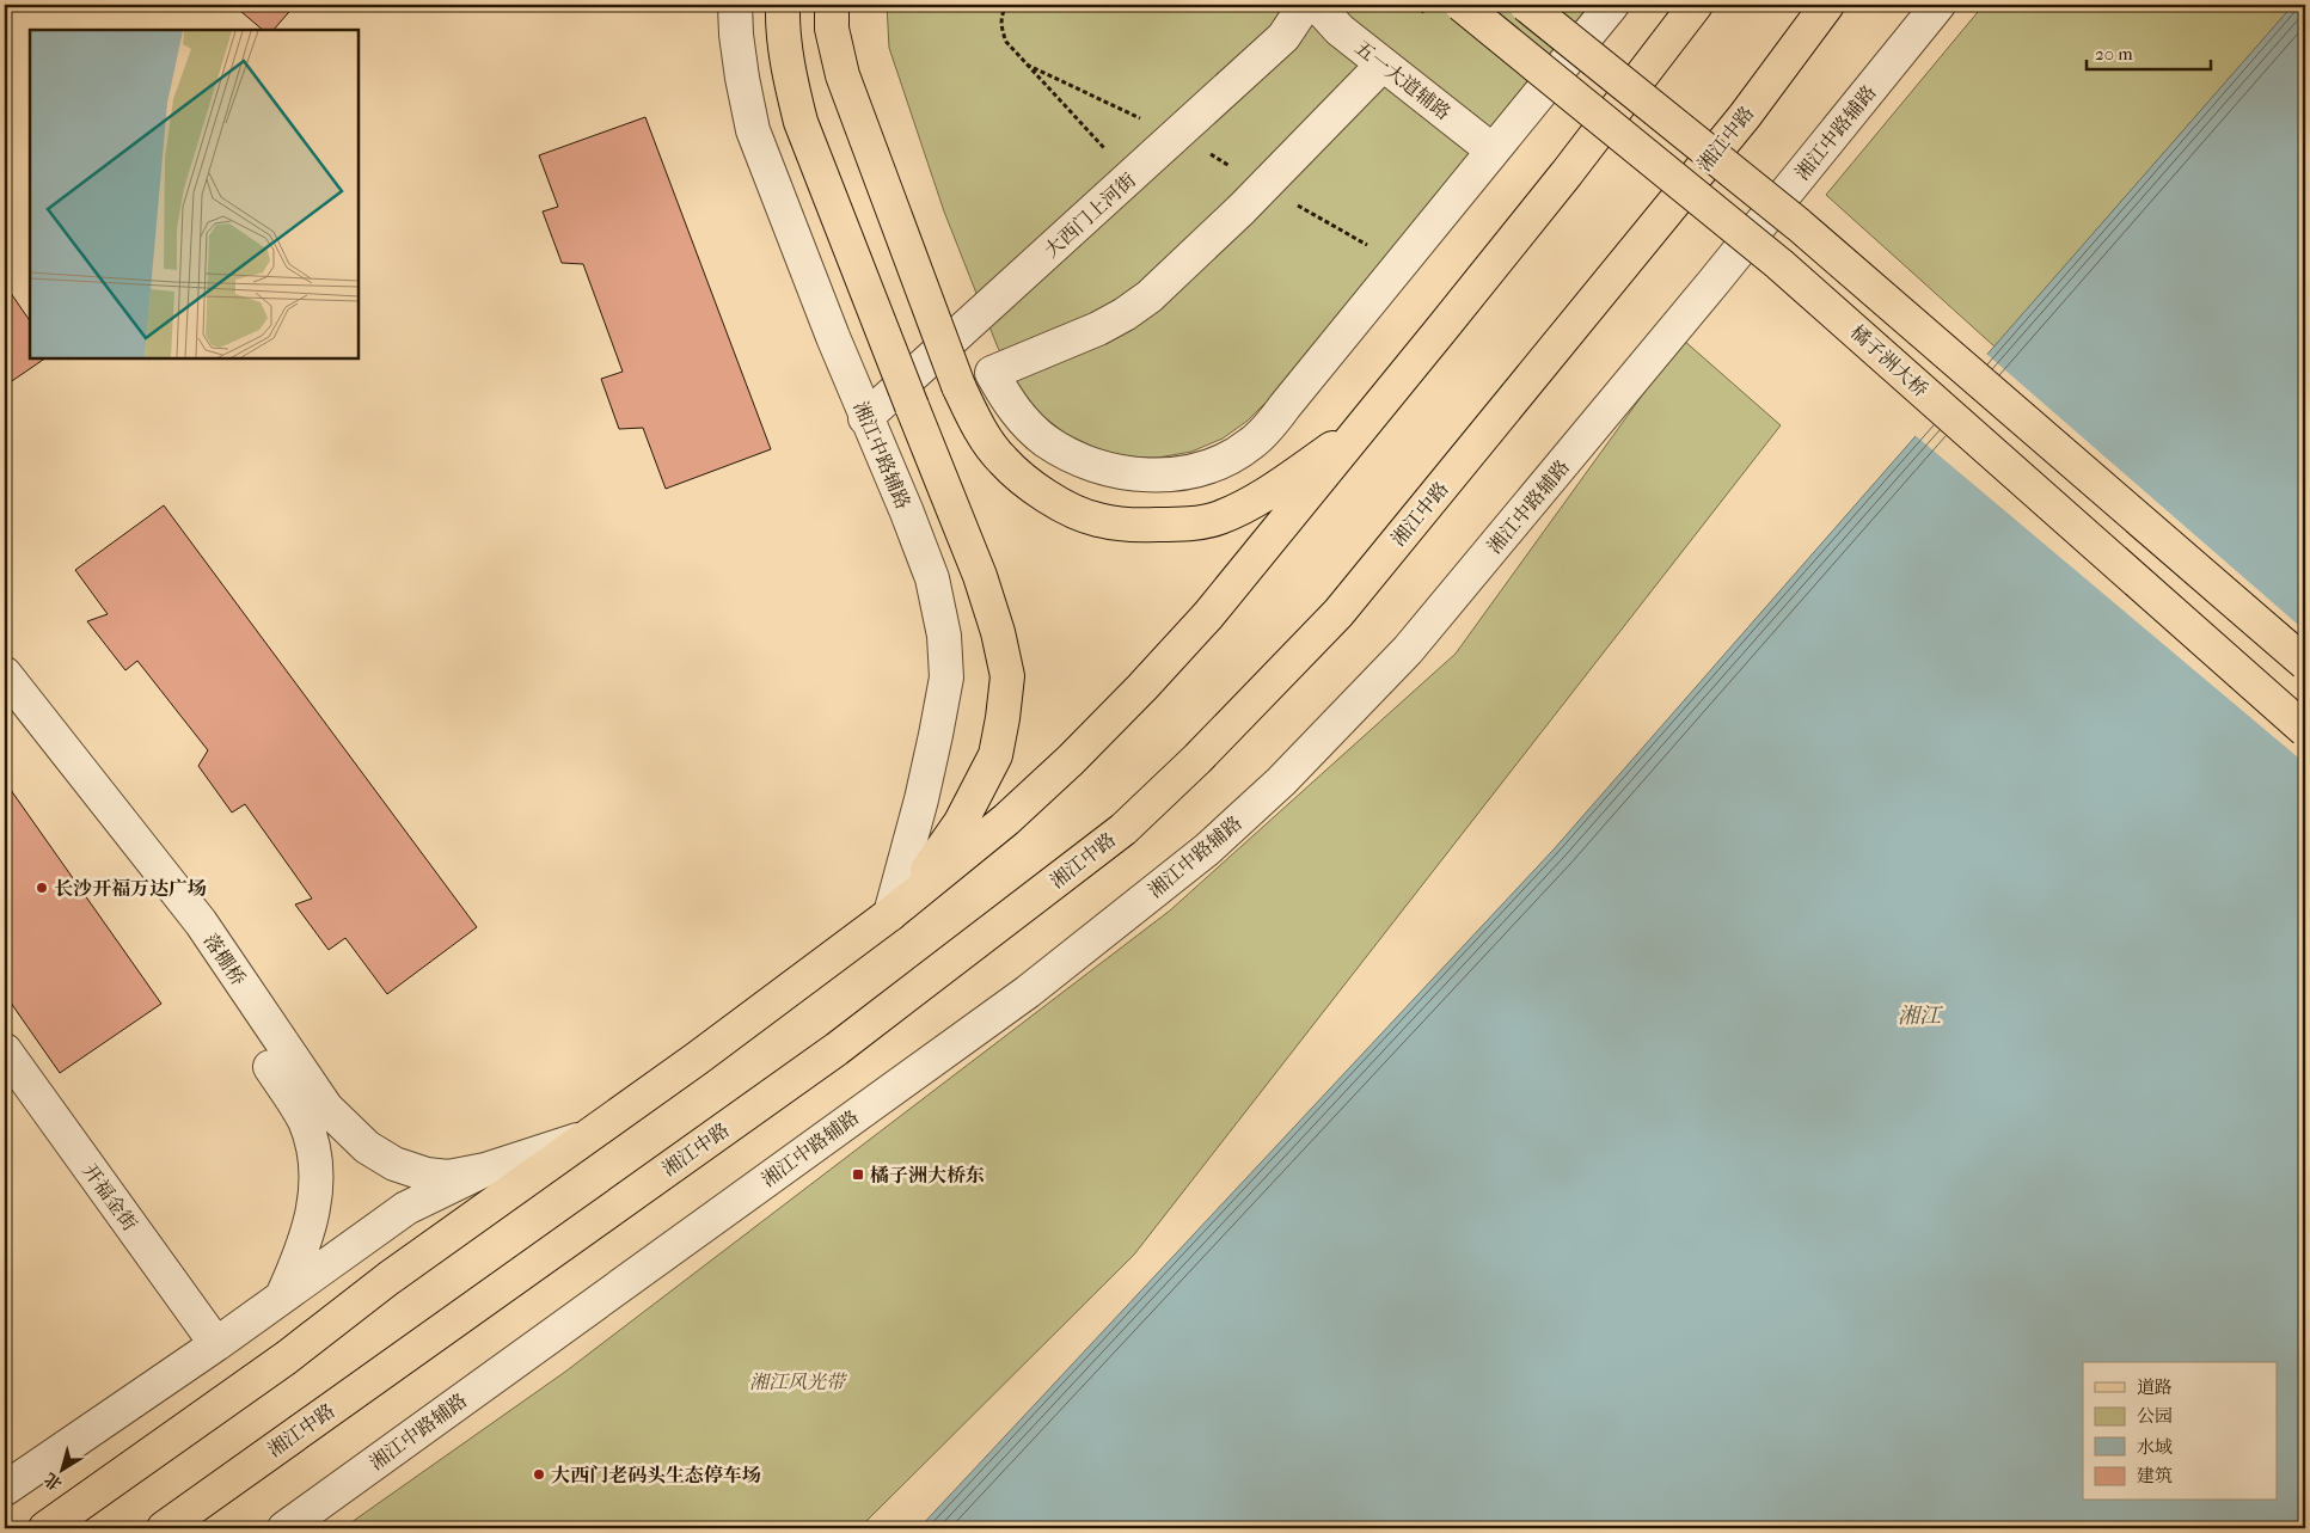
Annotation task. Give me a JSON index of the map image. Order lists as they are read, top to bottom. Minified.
{"streets":{"main road":["湘江中路","橘子洲大桥"],"street":["五一大道辅路","湘江中路辅路","大西门上河街","落棚桥","开福金街"]},"crossings":[["湘江中路辅路","大西门上河街"]],"water":["湘江"],"parks":["湘江风光带"],"places":{"other":["长沙开福万达广场","大西门老码头生态停车场"],"transit":["橘子洲大桥东"]},"legend":["道路","公园","水域","建筑"],"scale_bar":"20 m","north":"bottom left"}
